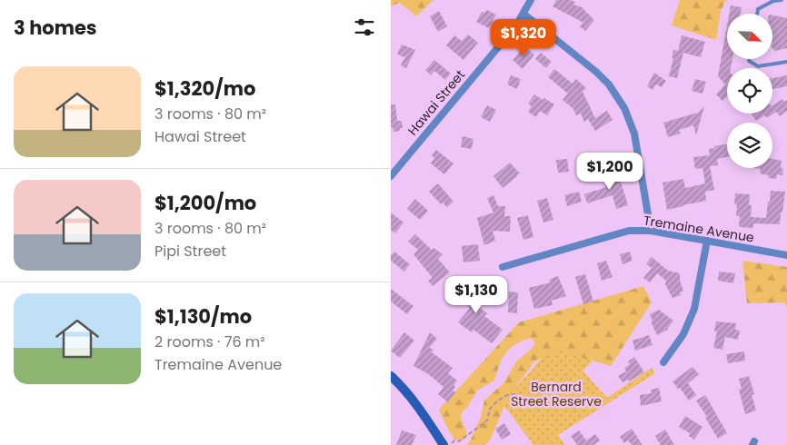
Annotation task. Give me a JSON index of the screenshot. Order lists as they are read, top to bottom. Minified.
{"streets":{"street":["Hawai Street","Tremaine Avenue"]},"parks":["Bernard Street Reserve"],"north":"bottom right","page":{"heading":"3 homes","price":["$1,320","$1,200","$1,130"],"list":[{"name":"$1,320/mo","note":"3 rooms · 80 m² · Hawai Street"},{"name":"$1,200/mo","note":"3 rooms · 80 m² · Pipi Street"},{"name":"$1,130/mo","note":"2 rooms · 76 m² · Tremaine Avenue"}]}}
